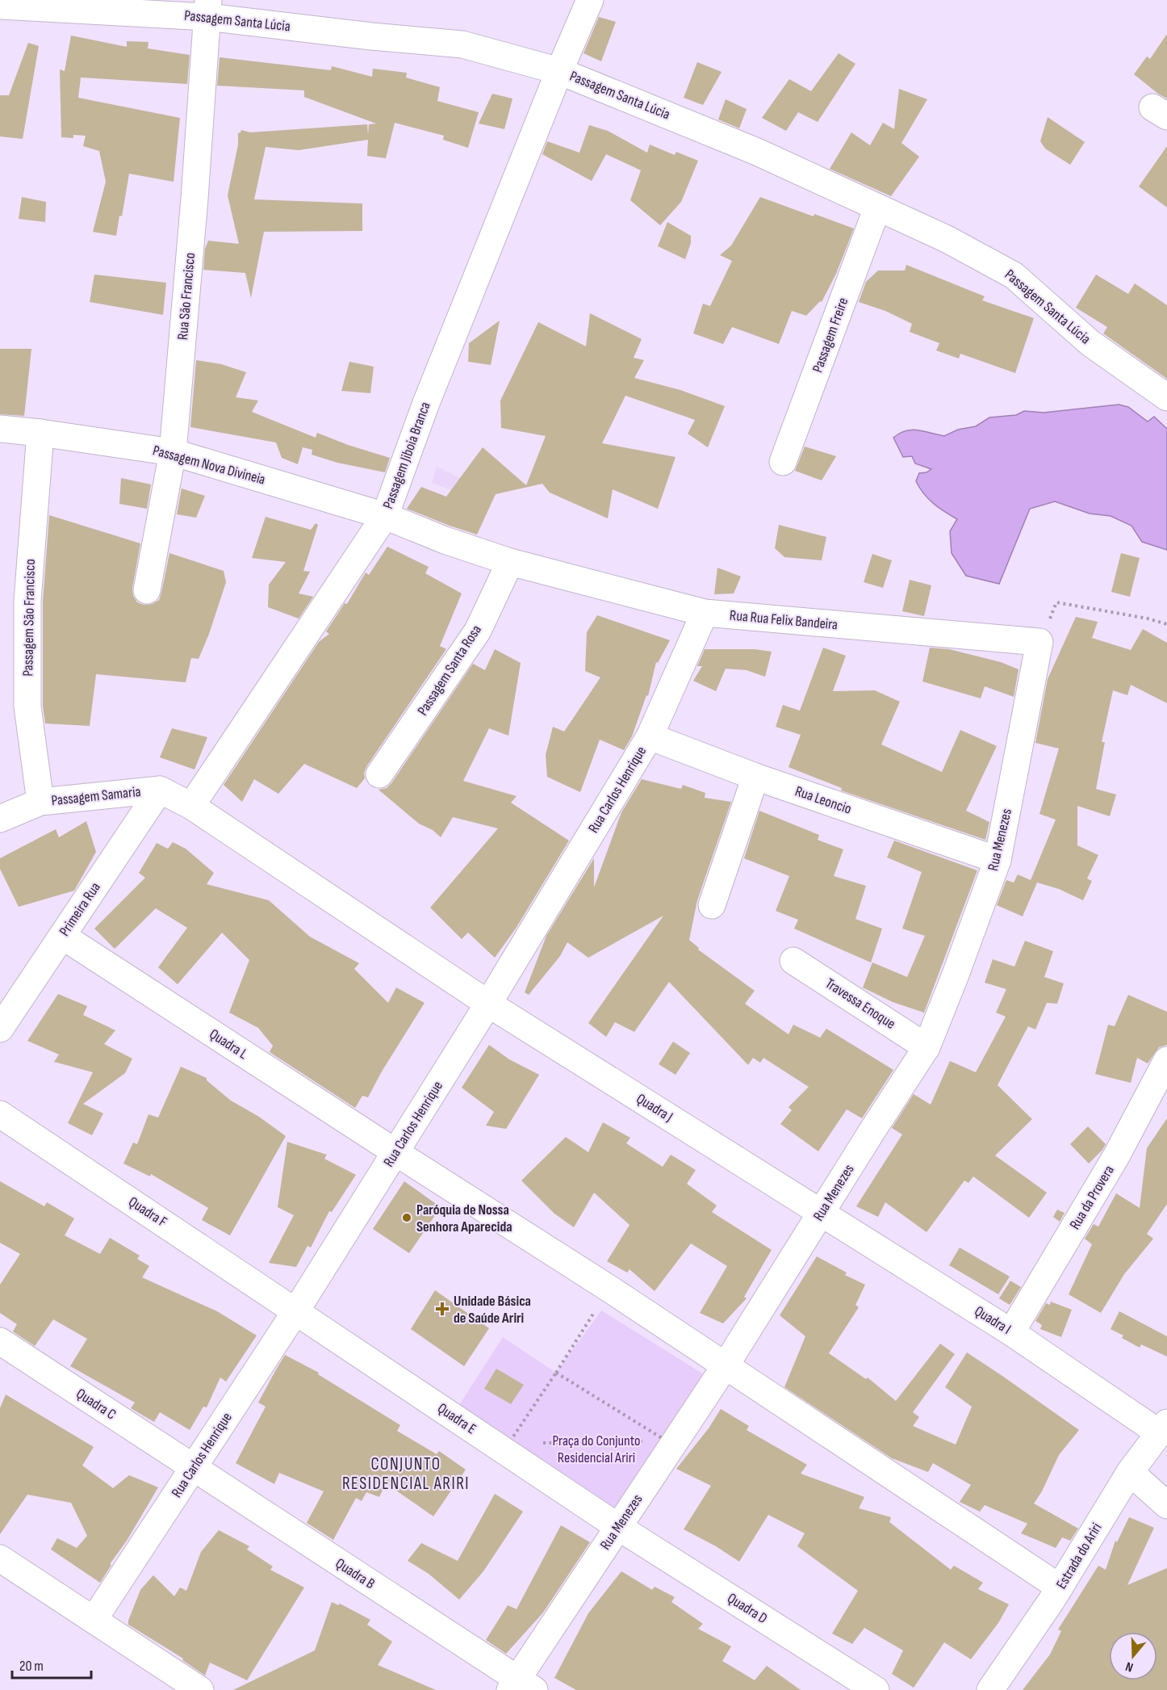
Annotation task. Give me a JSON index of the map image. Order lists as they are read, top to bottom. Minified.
{"streets":{"street":["Passagem Santa Lúcia","Rua São Francisco","Passagem Freire","Passagem Jiboia Branca","Passagem Nova Divineia","Passagem São Francisco","Rua Rua Felix Bandeira","Passagem Santa Rosa","Rua Carlos Henrique","Passagem Samaria","Rua Leoncio","Rua Menezes","Primeira Rua","Travessa Enoque","Quadra L","Quadra J","Rua da Provera","Quadra F","Quadra I","Quadra C","Quadra E","Estrada do Ariri","Quadra B","Quadra D"]},"crossings":[["Passagem Santa Lúcia","Rua São Francisco"],["Passagem Santa Lúcia","Passagem Freire"],["Passagem Santa Lúcia","Passagem Jiboia Branca"],["Rua São Francisco","Passagem Nova Divineia"],["Passagem Jiboia Branca","Passagem Nova Divineia"],["Passagem Jiboia Branca","Rua Rua Felix Bandeira"],["Passagem Jiboia Branca","Passagem Samaria"],["Passagem Nova Divineia","Passagem São Francisco"],["Passagem Nova Divineia","Rua Rua Felix Bandeira"],["Passagem São Francisco","Passagem Samaria"],["Rua Rua Felix Bandeira","Passagem Santa Rosa"],["Rua Rua Felix Bandeira","Rua Carlos Henrique"],["Rua Rua Felix Bandeira","Rua Menezes"],["Rua Carlos Henrique","Rua Leoncio"],["Rua Carlos Henrique","Quadra L"],["Rua Carlos Henrique","Quadra J"],["Rua Carlos Henrique","Quadra F"],["Rua Carlos Henrique","Quadra C"],["Rua Carlos Henrique","Quadra E"],["Rua Carlos Henrique","Quadra B"],["Passagem Samaria","Primeira Rua"],["Rua Leoncio","Rua Menezes"],["Rua Menezes","Travessa Enoque"],["Rua Menezes","Quadra J"],["Rua Menezes","Quadra I"],["Rua Menezes","Quadra E"],["Rua Menezes","Quadra B"],["Rua Menezes","Quadra D"],["Primeira Rua","Quadra L"],["Quadra J","Quadra I"],["Rua da Provera","Quadra I"],["Quadra F","Quadra E"],["Quadra I","Estrada do Ariri"],["Quadra C","Quadra B"],["Quadra E","Quadra D"]],"districts":["CONJUNTO RESIDENCIAL ARIRI"],"parks":["Praça do Conjunto Residencial Ariri"],"places":{"other":["Paróquia de Nossa Senhora Aparecida"],"health":["Unidade Básica de Saúde Ariri"]},"scale_bar":"20 m","north":"bottom"}
